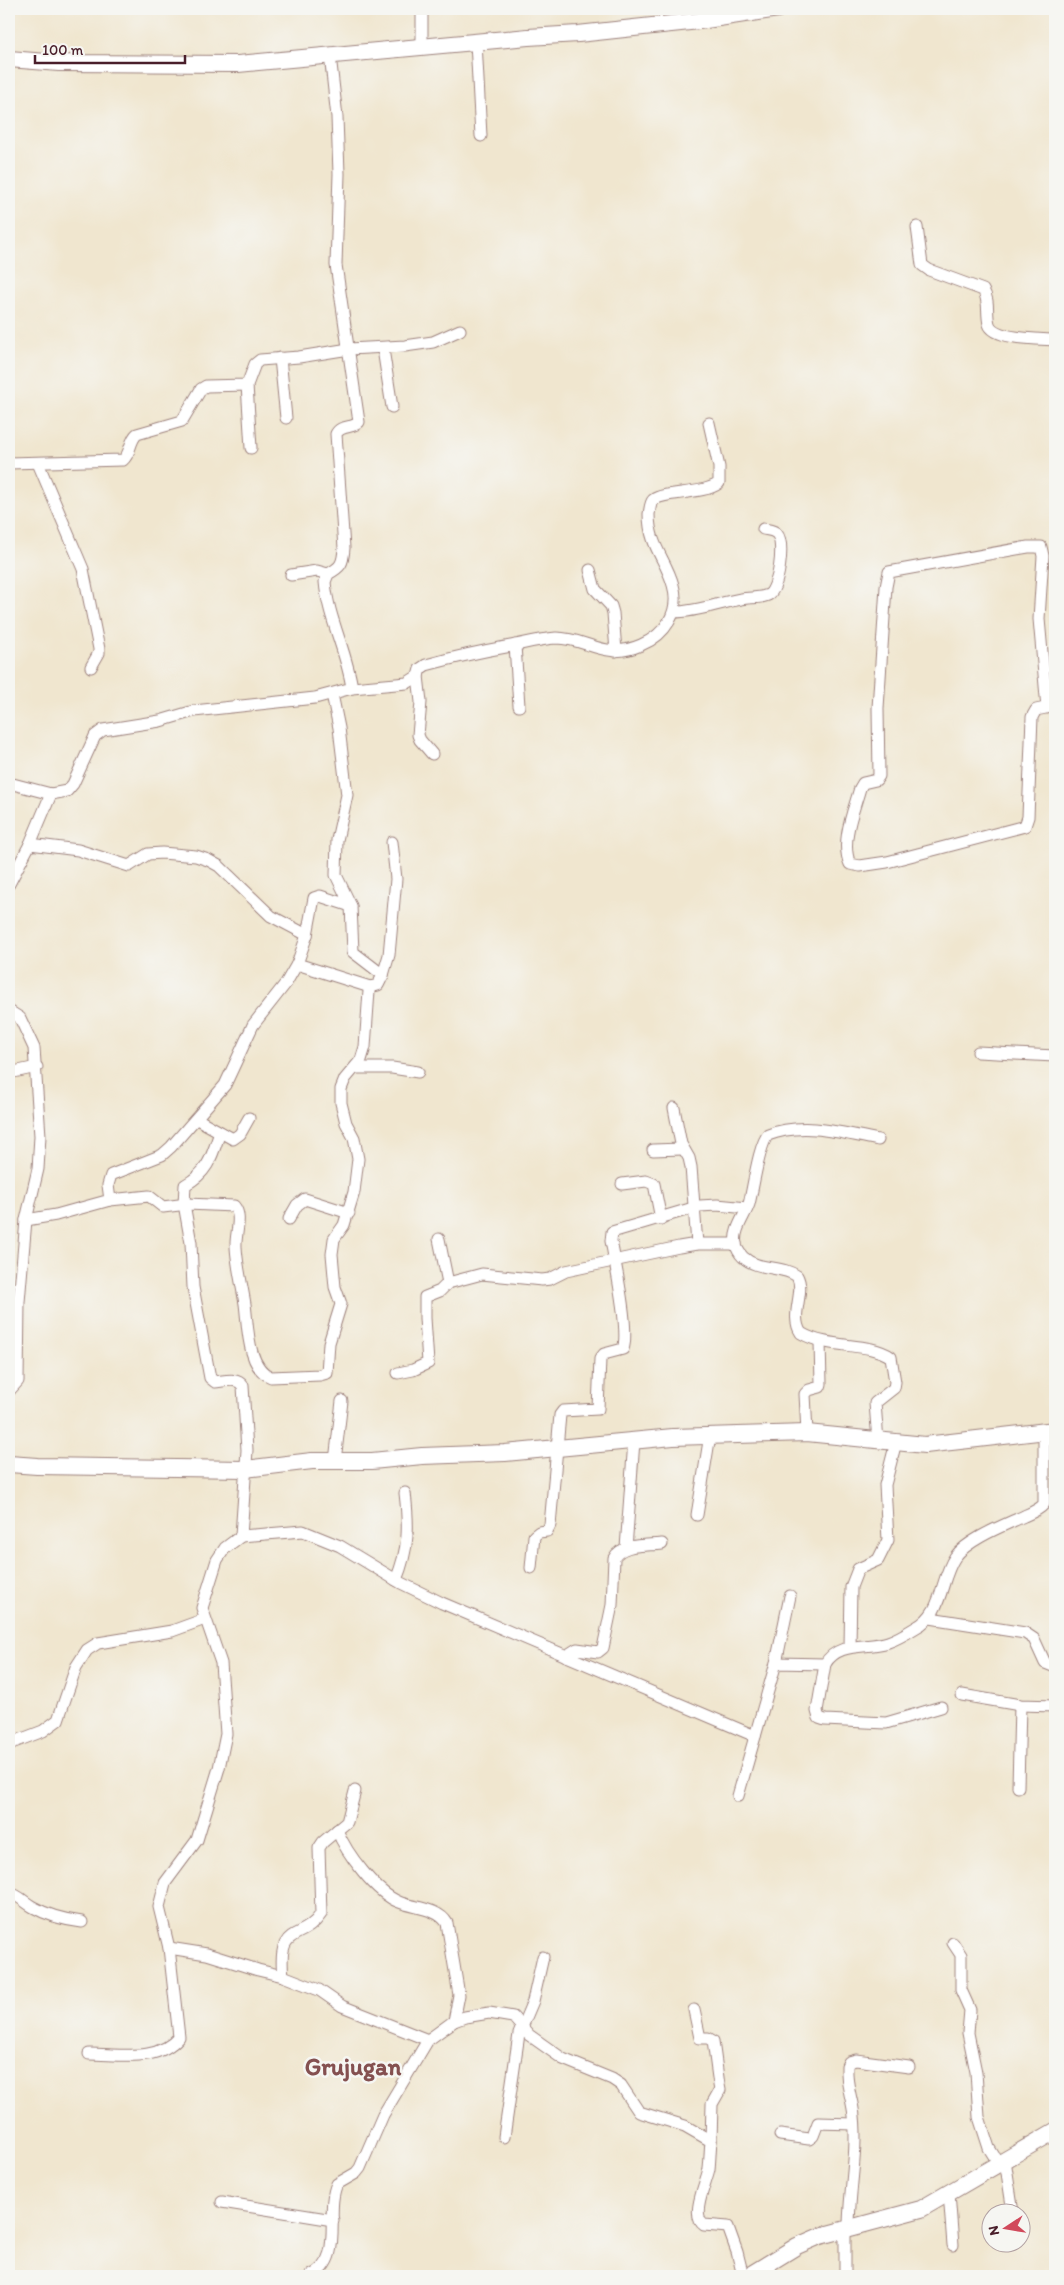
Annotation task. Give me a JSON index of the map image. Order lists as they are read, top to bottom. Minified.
{"districts":["Grujugan"],"scale_bar":"100 m","north":"left"}
